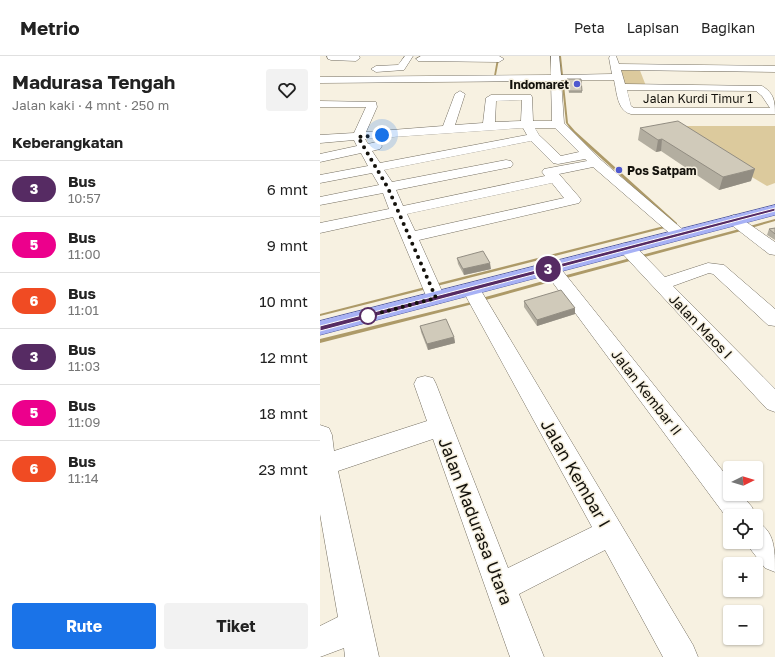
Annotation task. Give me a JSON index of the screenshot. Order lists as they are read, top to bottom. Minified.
{"streets":{"street":["Jalan Kurdi Timur 1","Jalan Maos I","Jalan Kembar II","Jalan Kembar I","Jalan Madurasa Utara"]},"places":["Indomaret","Pos Satpam"],"lines":["bus line 3"],"north":"right","page":{"header":"Metrio","nav":["Peta","Lapisan","Bagikan"],"heading":[["Madurasa Tengah","Jalan kaki · 4 mnt · 250 m"],"Keberangkatan"],"on_map":"3","list":[{"mark":"3","name":"Bus","note":"10:57","value":"6 mnt"},{"mark":"5","name":"Bus","note":"11:00","value":"9 mnt"},{"mark":"6","name":"Bus","note":"11:01","value":"10 mnt"},{"mark":"3","name":"Bus","note":"11:03","value":"12 mnt"},{"mark":"5","name":"Bus","note":"11:09","value":"18 mnt"},{"mark":"6","name":"Bus","note":"11:14","value":"23 mnt"}],"map_buttons":["+","−"],"buttons":["Rute","Tiket"]}}
